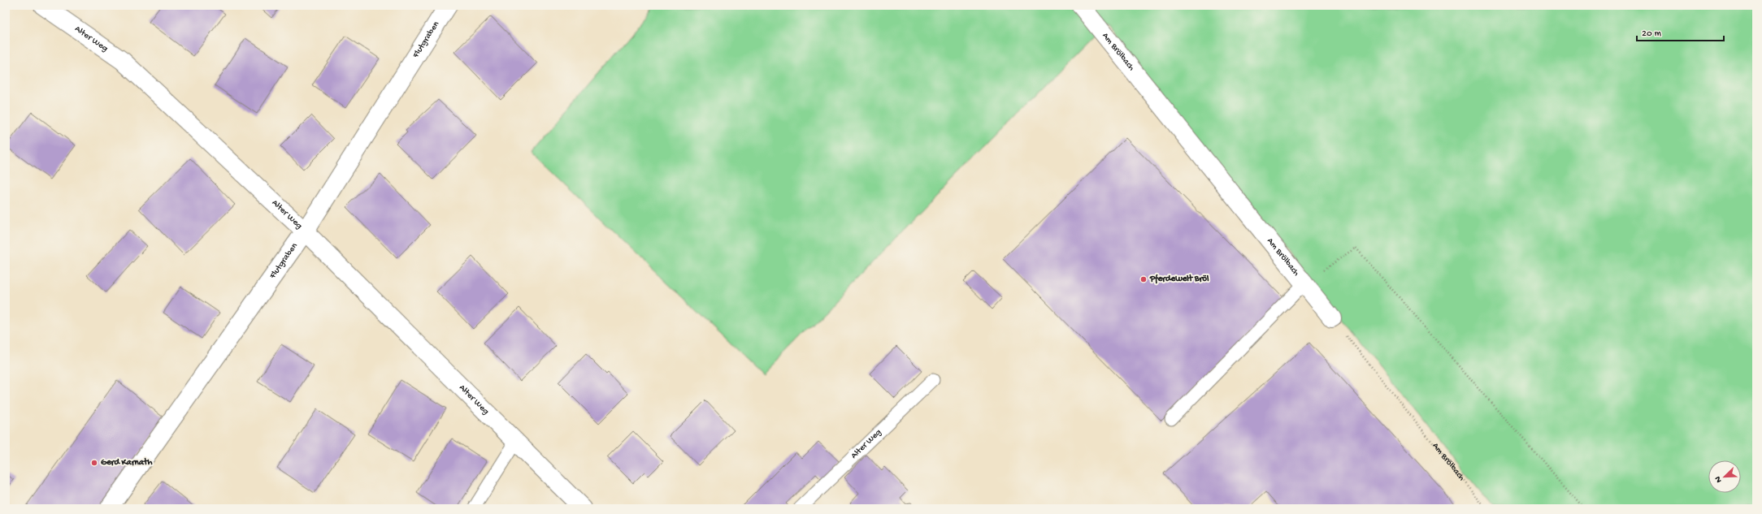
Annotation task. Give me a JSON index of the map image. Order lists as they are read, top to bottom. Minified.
{"streets":{"street":["Alter Weg","Flutgraben","Am Brölbach"]},"crossings":[["Alter Weg","Flutgraben"]],"places":["Pferdewelt Bröl","Gerd Karnath"],"scale_bar":"20 m","north":"bottom left"}
